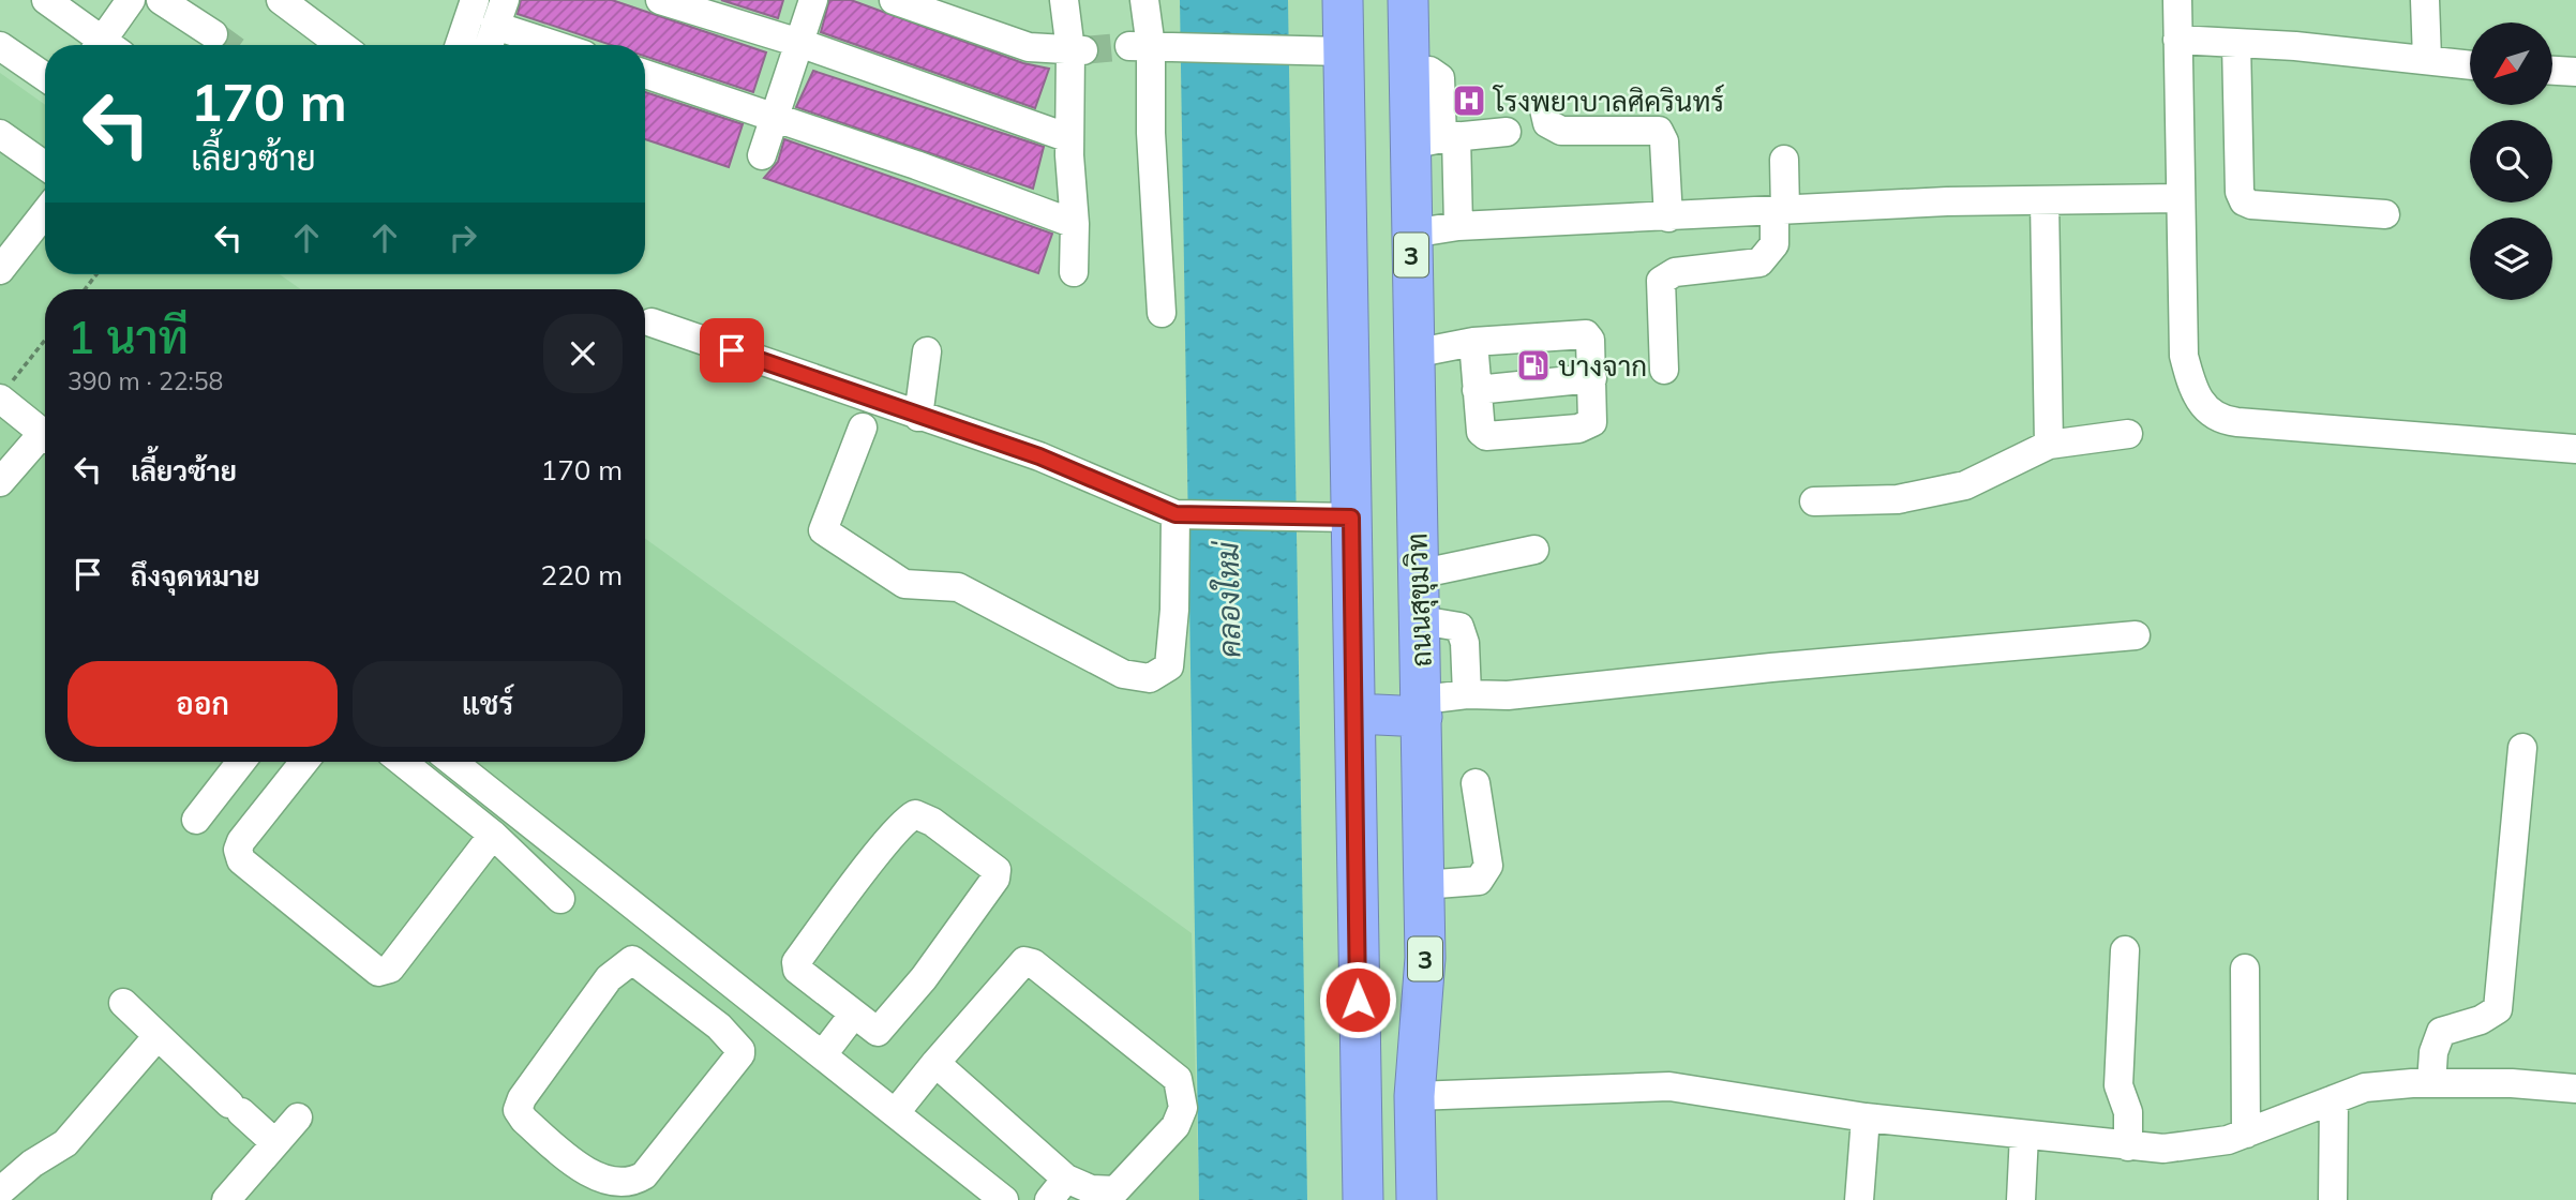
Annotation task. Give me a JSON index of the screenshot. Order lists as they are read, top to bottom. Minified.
{"streets":{"highway":["3","ถนนสุขุมวิท"]},"water":["คลองใหม่"],"places":{"hospital":["โรงพยาบาลศิครินทร์"],"fuel station":["บางจาก"]},"north":"bottom left","page":{"turn":["170 m","เลี้ยวซ้าย"],"heading":["1 นาที","390 m · 22:58"],"list":[{"name":"เลี้ยวซ้าย","value":"170 m"},{"name":"ถึงจุดหมาย","value":"220 m"}],"buttons":["ออก","แชร์"]}}
